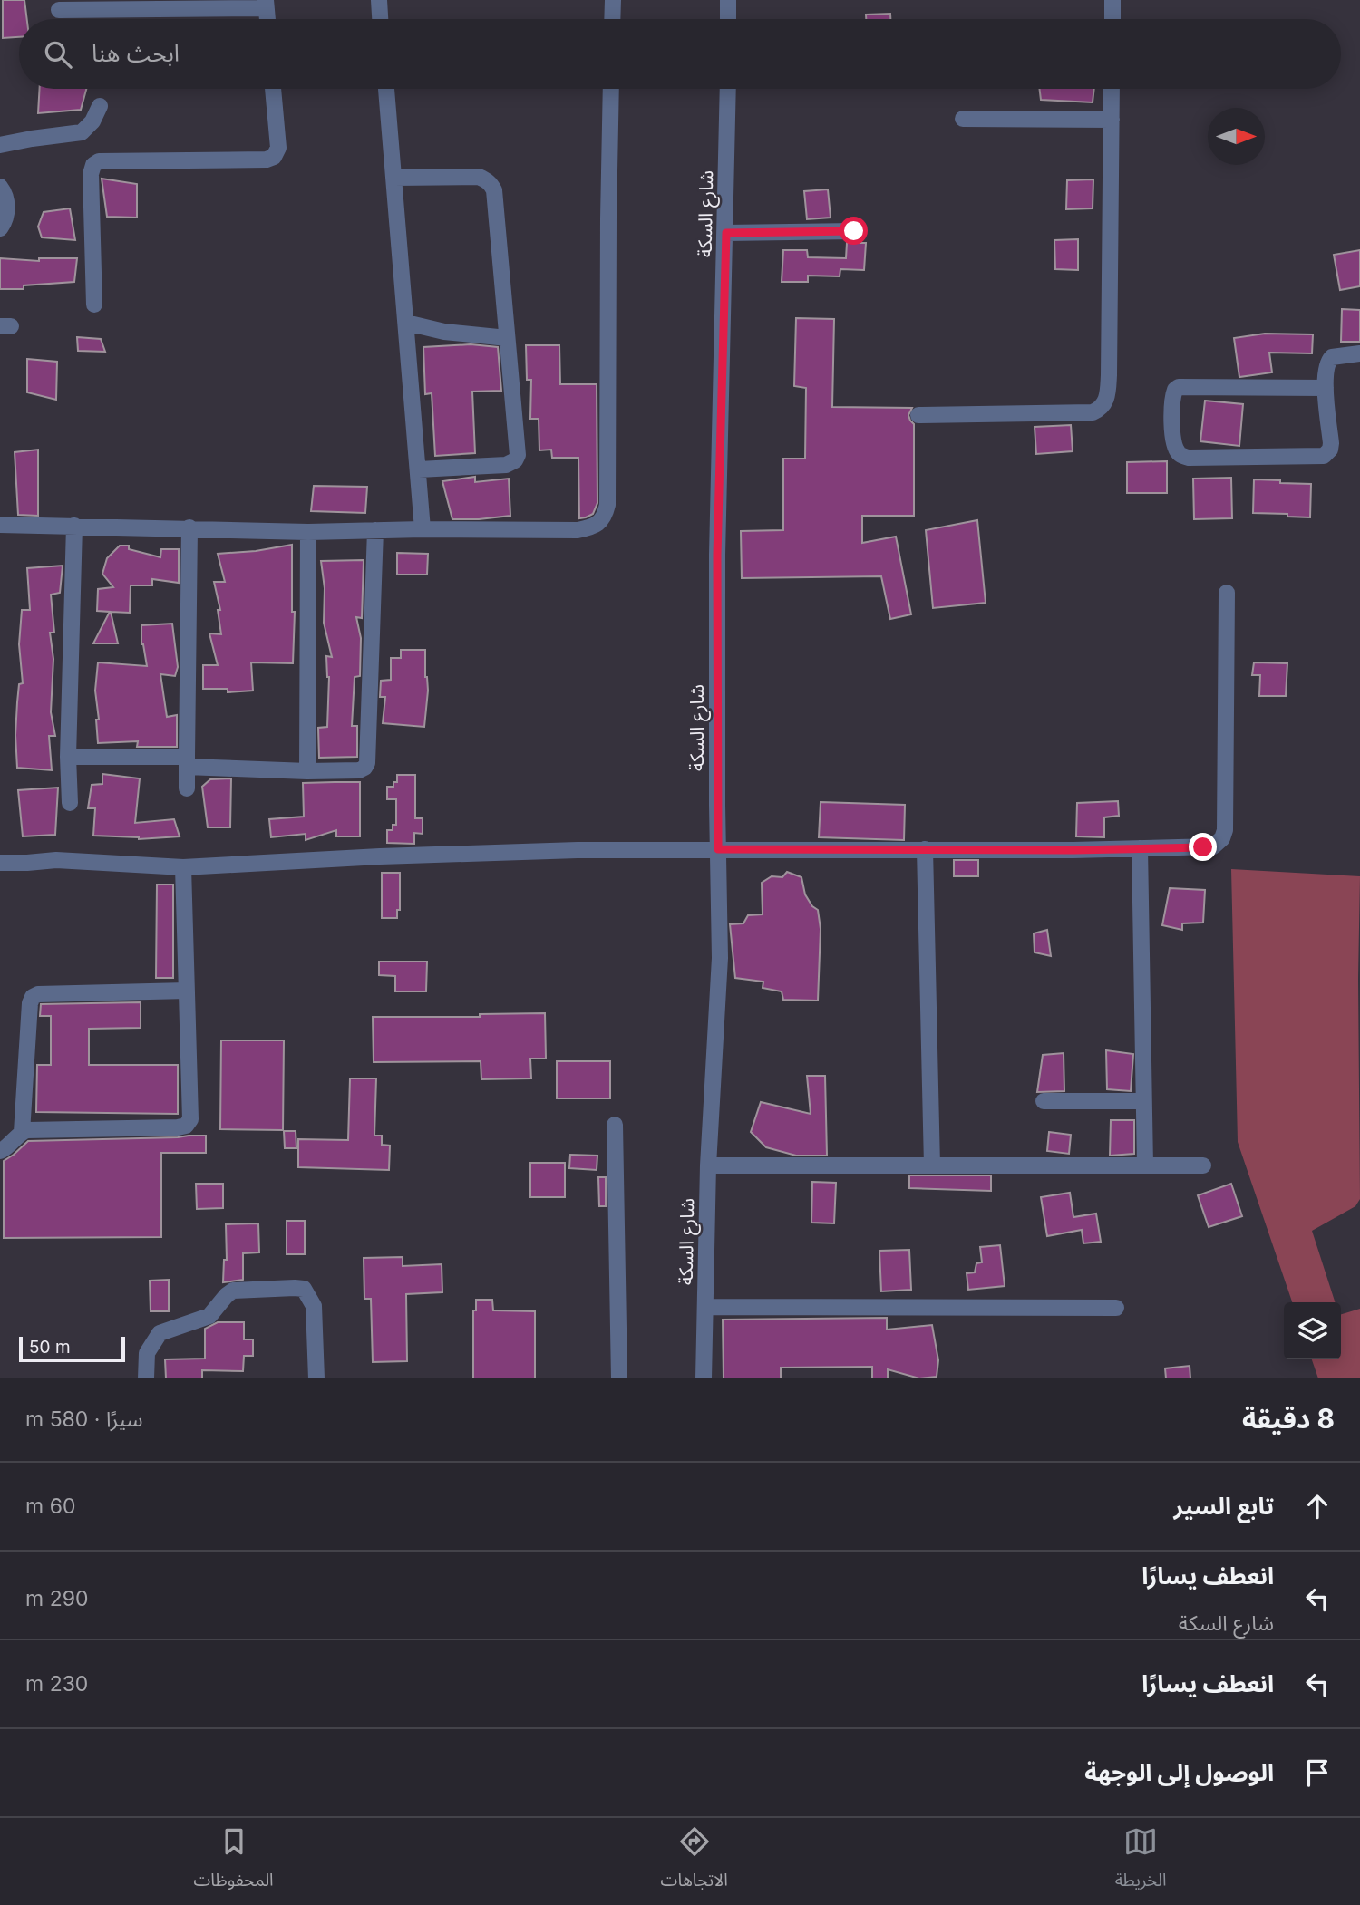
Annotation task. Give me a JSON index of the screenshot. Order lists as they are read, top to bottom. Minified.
{"streets":{"street":["شارع السكة"]},"scale_bar":"50 m","north":"right","page":{"search":"ابحث هنا","scale":"50 m","heading":["8 دقيقة","سيرًا · 580 m"],"list":[["تابع السير","60 m"],["انعطف يسارًا","شارع السكة","290 m"],["انعطف يسارًا","230 m"],"الوصول إلى الوجهة"],"nav":["الخريطة","الاتجاهات","المحفوظات"]}}
